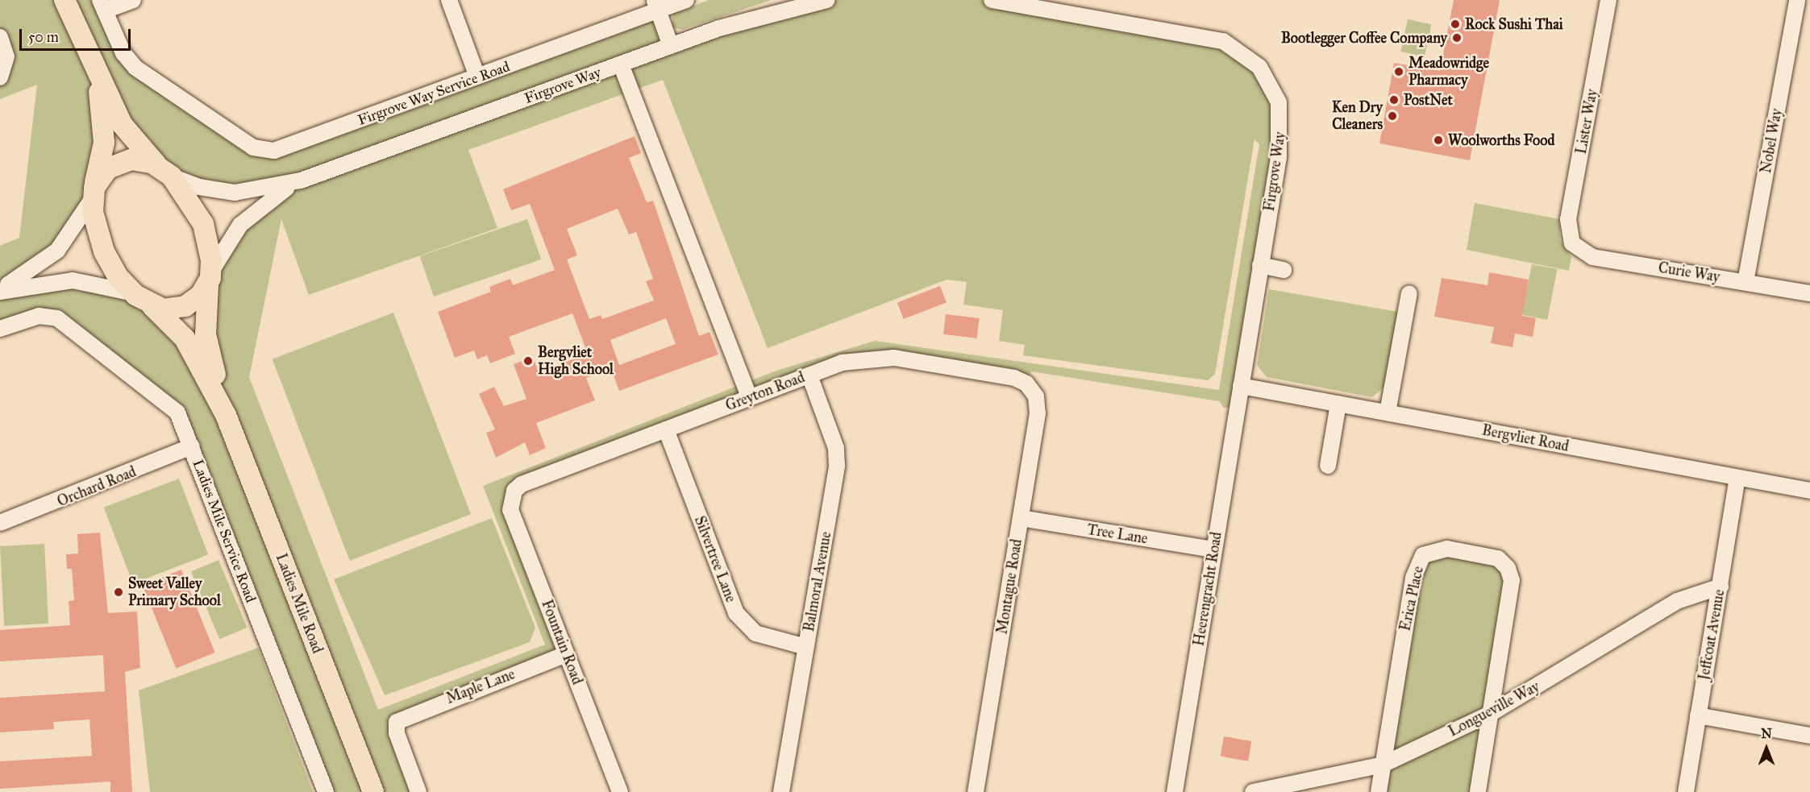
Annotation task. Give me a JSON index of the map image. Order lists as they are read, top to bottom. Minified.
{"streets":{"main road":["Ladies Mile Road"],"street":["Firgrove Way","Firgrove Way Service Road","Lister Way","Nobel Way","Curie Way","Greyton Road","Bergvliet Road","Orchard Road","Ladies Mile Service Road","Tree Lane","Silvertree Lane","Balmoral Avenue","Montague Road","Heerengracht Road","Erica Place","Jeffcoat Avenue","Fountain Road","Maple Lane","Longueville Way"]},"crossings":[["Firgrove Way","Bergvliet Road"],["Firgrove Way","Heerengracht Road"],["Firgrove Way","Ladies Mile Road"],["Lister Way","Curie Way"],["Nobel Way","Curie Way"],["Greyton Road","Silvertree Lane"],["Greyton Road","Balmoral Avenue"],["Greyton Road","Montague Road"],["Greyton Road","Fountain Road"],["Bergvliet Road","Heerengracht Road"],["Bergvliet Road","Jeffcoat Avenue"],["Orchard Road","Ladies Mile Service Road"],["Tree Lane","Montague Road"],["Tree Lane","Heerengracht Road"],["Silvertree Lane","Balmoral Avenue"],["Erica Place","Longueville Way"],["Jeffcoat Avenue","Longueville Way"],["Fountain Road","Maple Lane"]],"places":["Rock Sushi Thai","Bootlegger Coffee Company","Meadowridge Pharmacy","PostNet","Ken Dry Cleaners","Woolworths Food","Bergvliet High School","Sweet Valley Primary School"],"scale_bar":"50 m","north":"top"}
